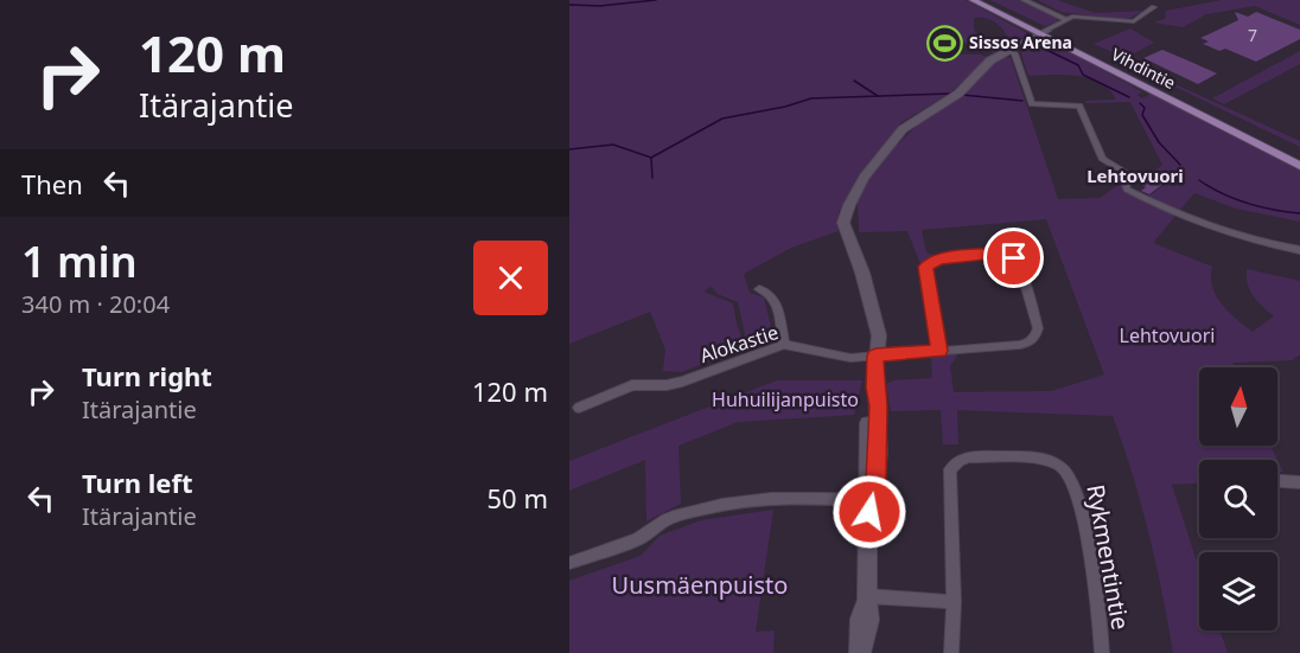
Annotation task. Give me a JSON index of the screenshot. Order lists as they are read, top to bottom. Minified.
{"streets":{"main road":["Vihdintie"],"street":["Alokastie","Rykmentintie"]},"districts":["Lehtovuori"],"parks":["Lehtovuori","Huhuilijanpuisto","Uusmäenpuisto"],"places":{"sports":["Sissos Arena"]},"house_numbers":["7"],"north":"top","page":{"turn":["120 m","Itärajantie"],"then":"Then","heading":["1 min","340 m · 20:04"],"list":[{"name":"Turn right","note":"Itärajantie","value":"120 m"},{"name":"Turn left","note":"Itärajantie","value":"50 m"}]}}
